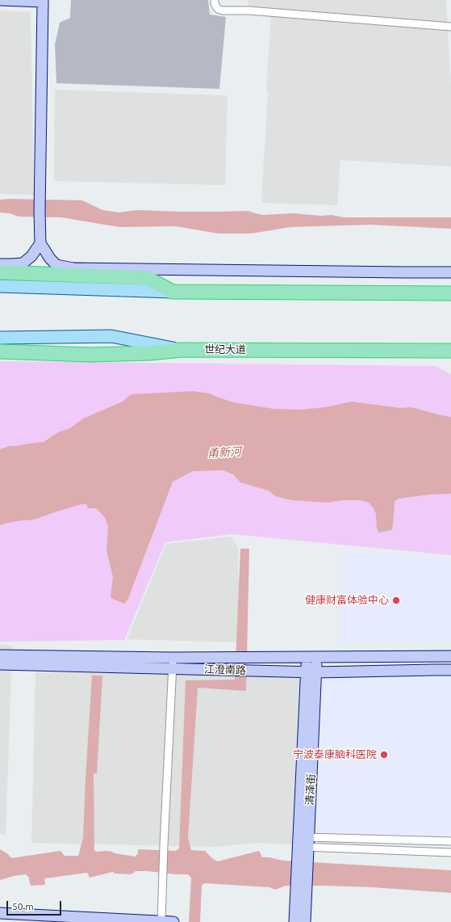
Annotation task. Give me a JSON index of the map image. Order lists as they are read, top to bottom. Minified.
{"streets":{"highway":["世纪大道"],"street":["江澄南路","清泽街"]},"crossings":[["江澄南路","清泽街"]],"water":["甬新河"],"places":["健康财富体验中心","宁波泰康脑科医院"],"scale_bar":"50 m"}
